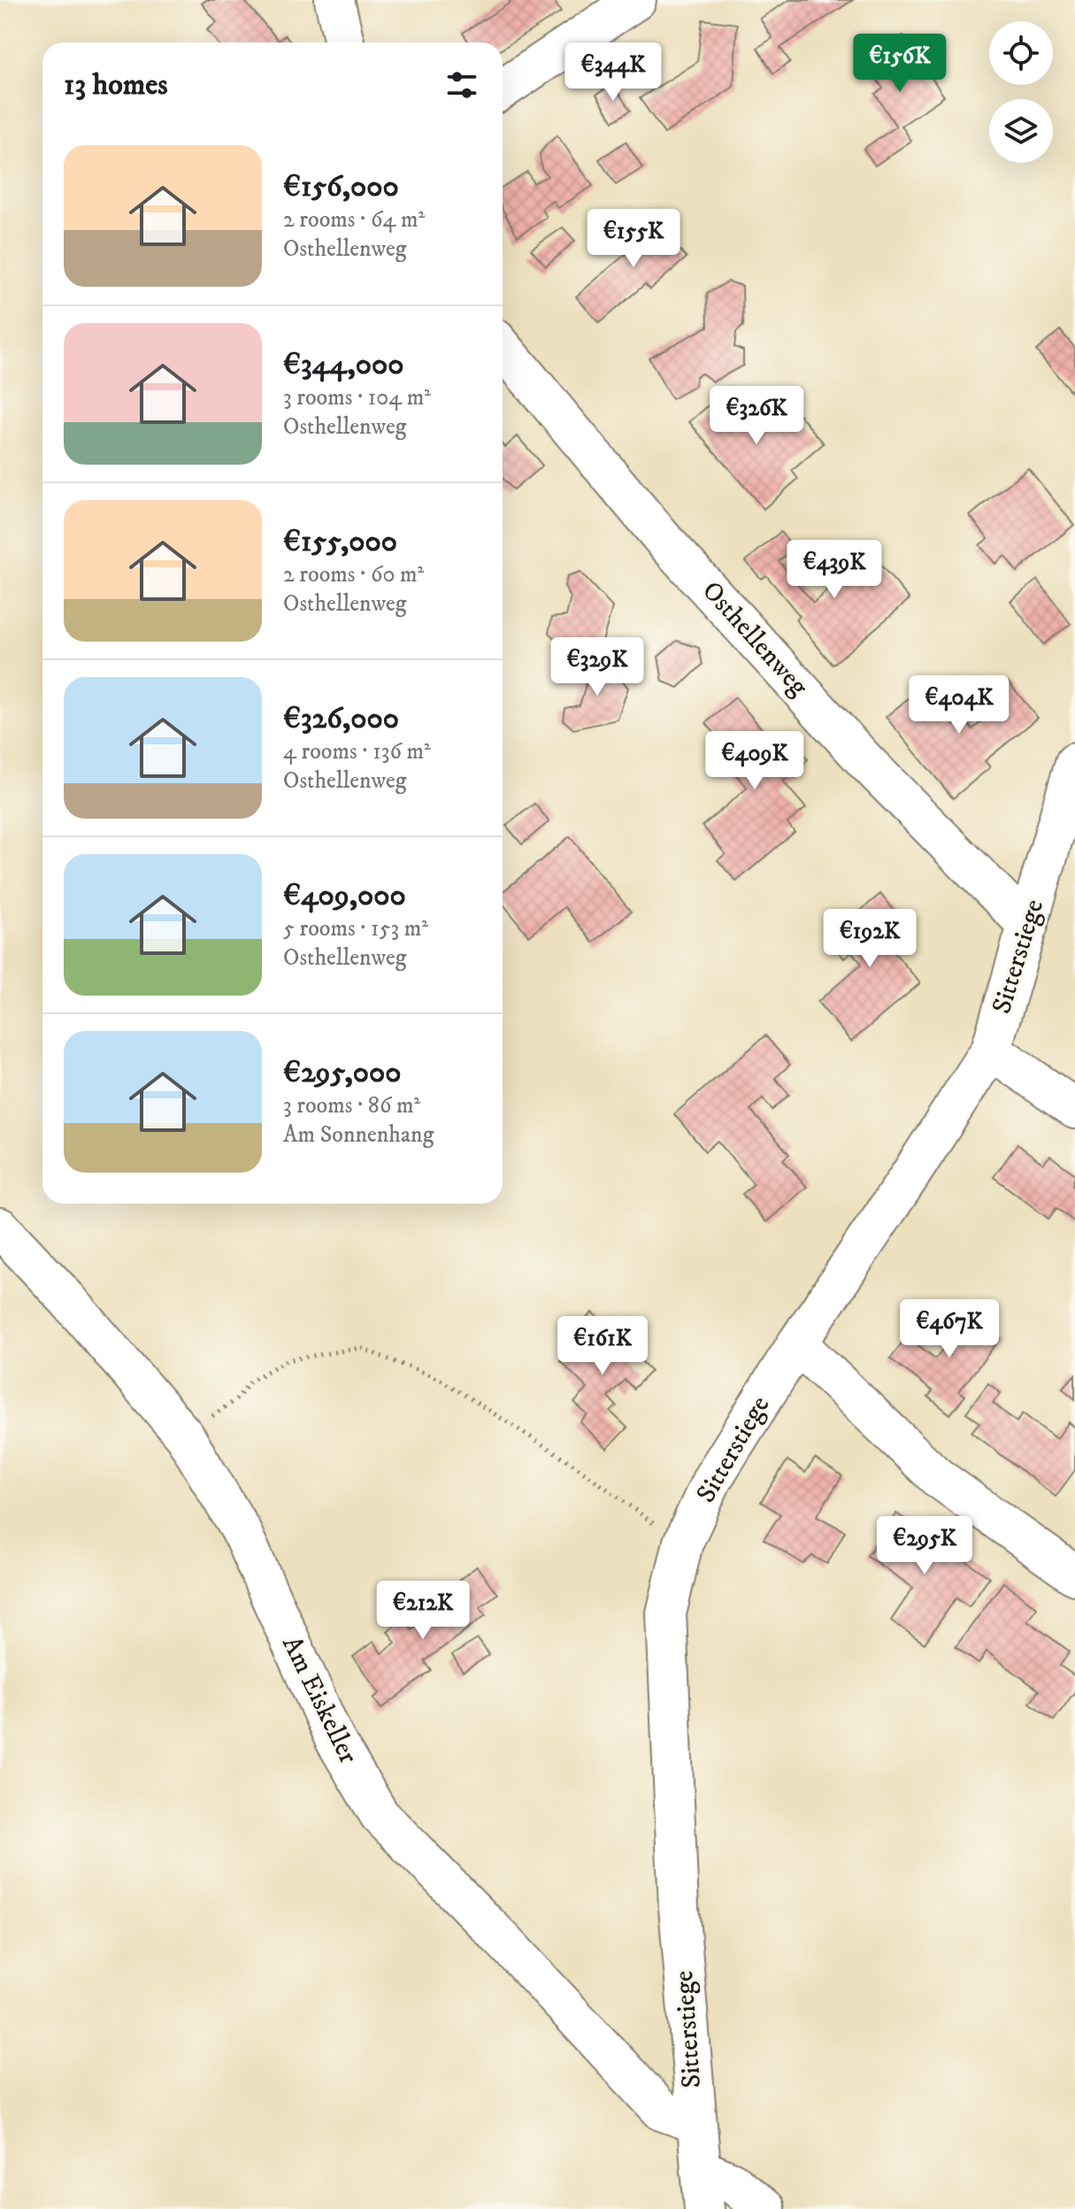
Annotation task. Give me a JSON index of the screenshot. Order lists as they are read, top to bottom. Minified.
{"streets":{"street":["Osthellenweg","Sitterstiege","Am Eiskeller"]},"crossings":[["Osthellenweg","Sitterstiege"],["Sitterstiege","Am Eiskeller"]],"page":{"price":["€156K","€344K","€155K","€326K","€439K","€329K","€404K","€409K","€192K","€467K","€161K","€295K","€212K"],"heading":"13 homes","list":[{"name":"€156,000","note":"2 rooms · 64 m² · Osthellenweg"},{"name":"€344,000","note":"3 rooms · 104 m² · Osthellenweg"},{"name":"€155,000","note":"2 rooms · 60 m² · Osthellenweg"},{"name":"€326,000","note":"4 rooms · 136 m² · Osthellenweg"},{"name":"€409,000","note":"5 rooms · 153 m² · Osthellenweg"},{"name":"€295,000","note":"3 rooms · 86 m² · Am Sonnenhang"}]}}
